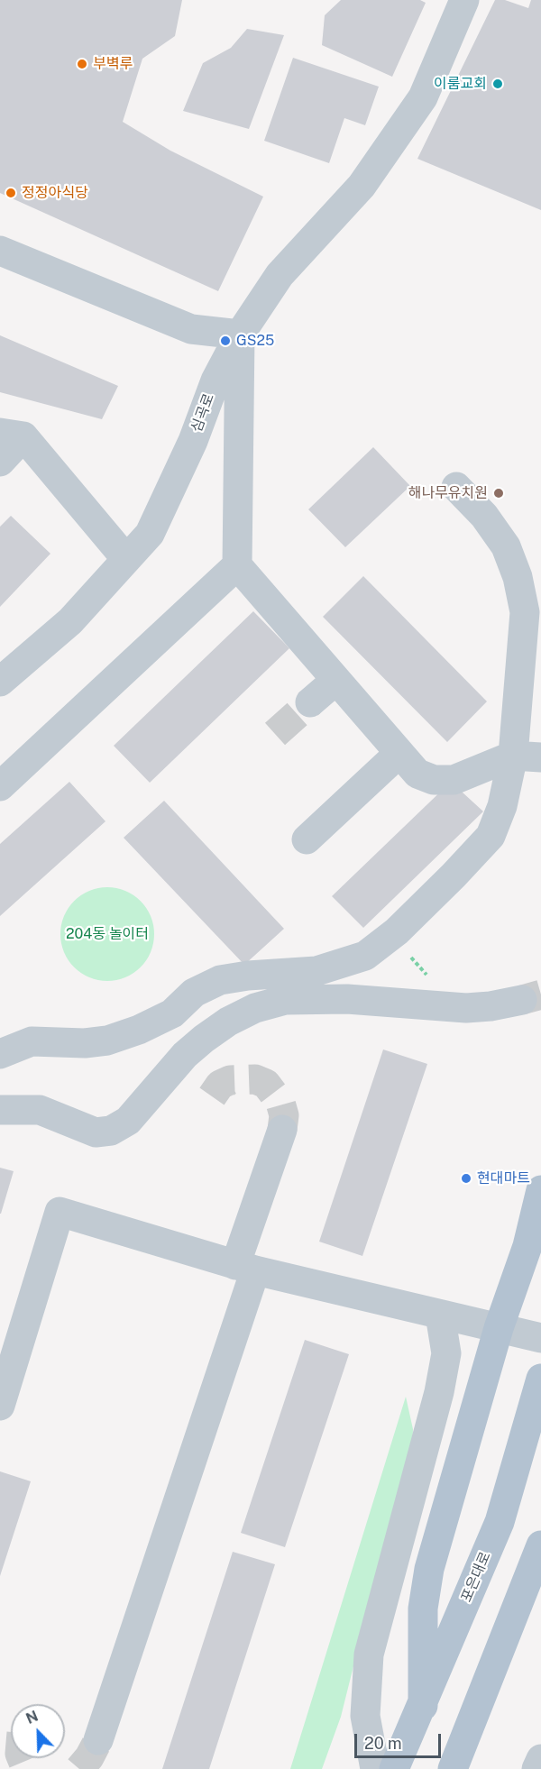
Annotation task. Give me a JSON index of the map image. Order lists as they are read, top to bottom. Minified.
{"streets":{"main road":["포은대로"],"street":["심곡로"]},"parks":["204동 놀이터"],"places":["부벽루","이룸교회","정정아식당","GS25","해나무유치원","현대마트"],"scale_bar":"20 m","north":"top left"}
